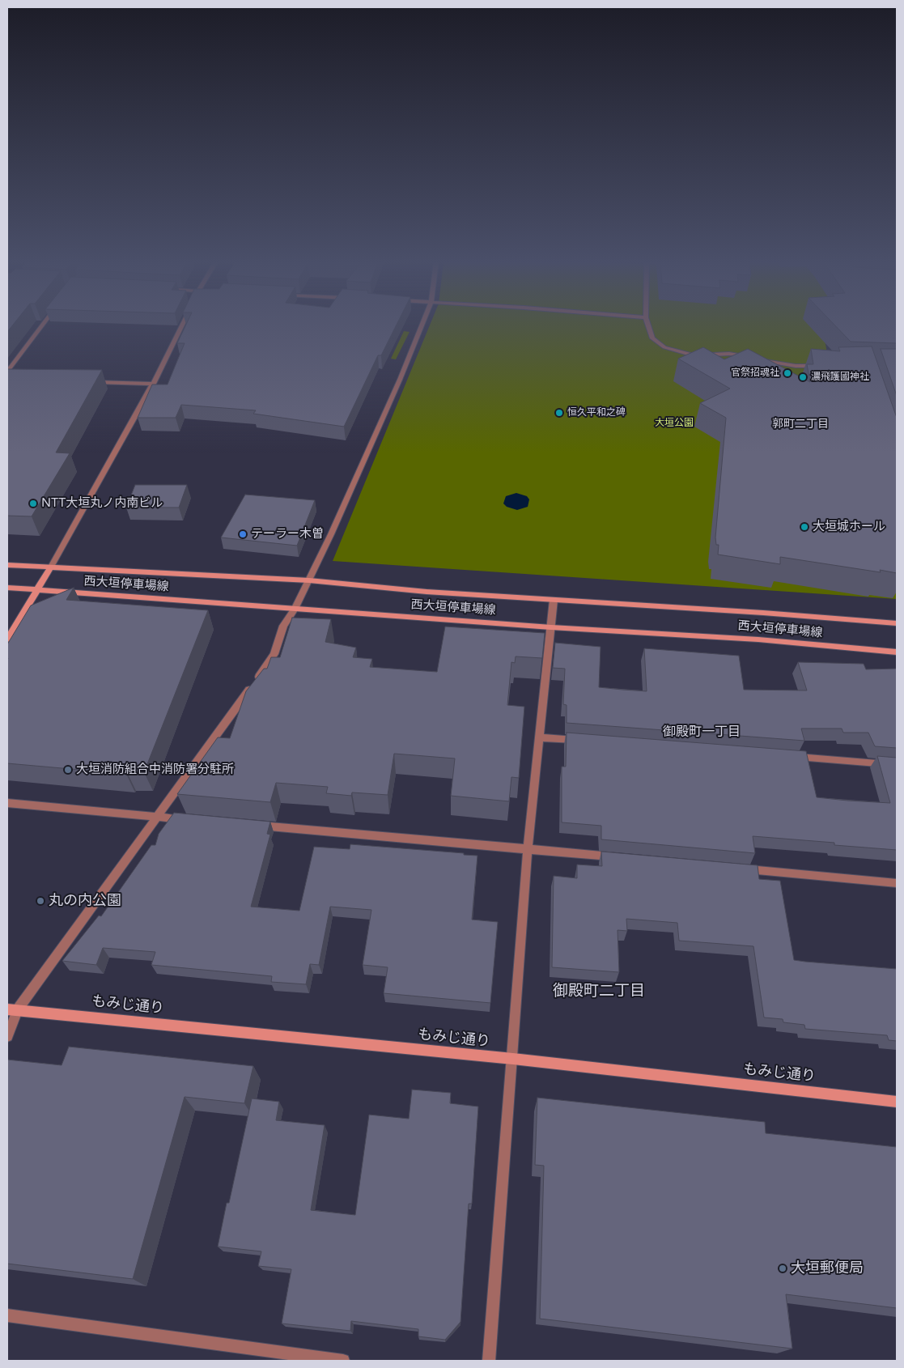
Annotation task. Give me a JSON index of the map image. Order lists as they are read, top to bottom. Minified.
{"streets":{"main road":["西大垣停車場線","もみじ通り"]},"districts":["郭町二丁目","御殿町一丁目","御殿町二丁目"],"parks":["大垣公園"],"places":["官祭招魂社","濃飛護國神社","恒久平和之碑","NTT大垣丸ノ内南ビル","大垣城ホール","テーラー木曽","大垣消防組合中消防署分駐所","丸の内公園","大垣郵便局"]}
